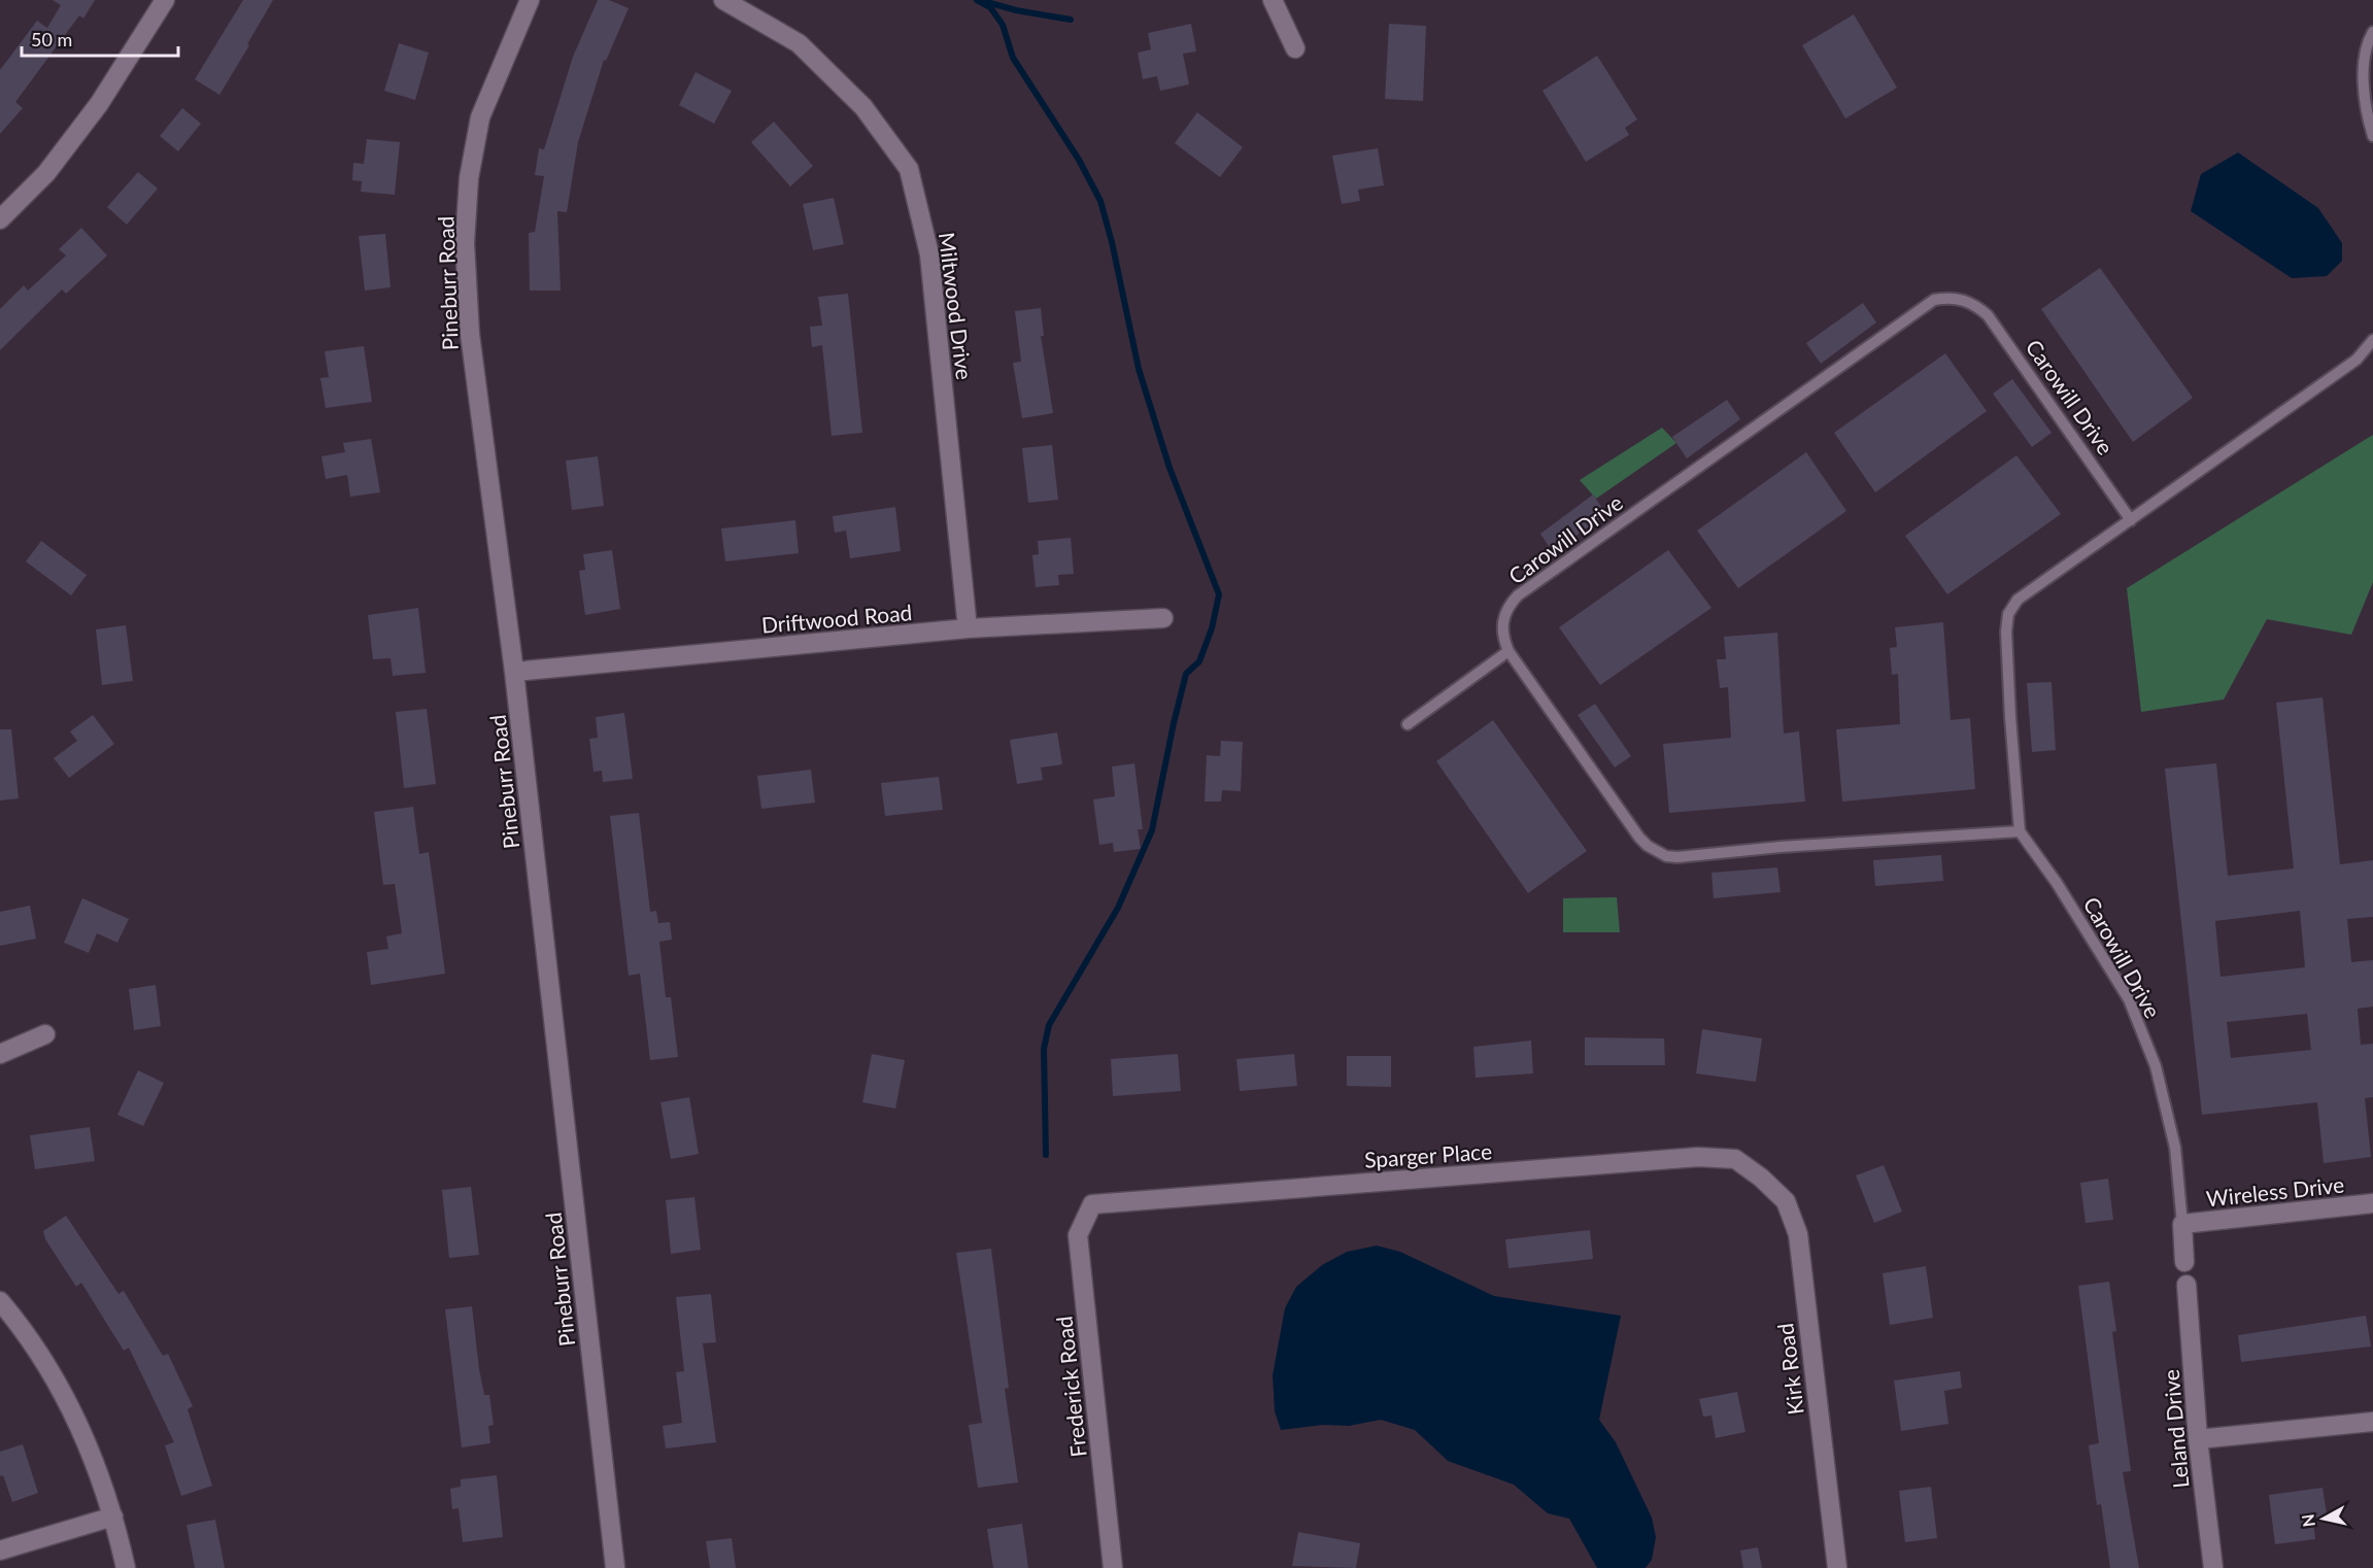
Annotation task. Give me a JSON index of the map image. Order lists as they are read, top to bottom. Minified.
{"streets":{"street":["Pineburr Road","Miltwood Drive","Driftwood Road","Sparger Place","Wireless Drive","Kirk Road","Frederick Road","Leland Drive"],"lane":["Carowill Drive"]},"crossings":[["Pineburr Road","Driftwood Road"],["Miltwood Drive","Driftwood Road"],["Carowill Drive","Wireless Drive"],["Sparger Place","Kirk Road"],["Sparger Place","Frederick Road"]],"scale_bar":"50 m","north":"left"}
